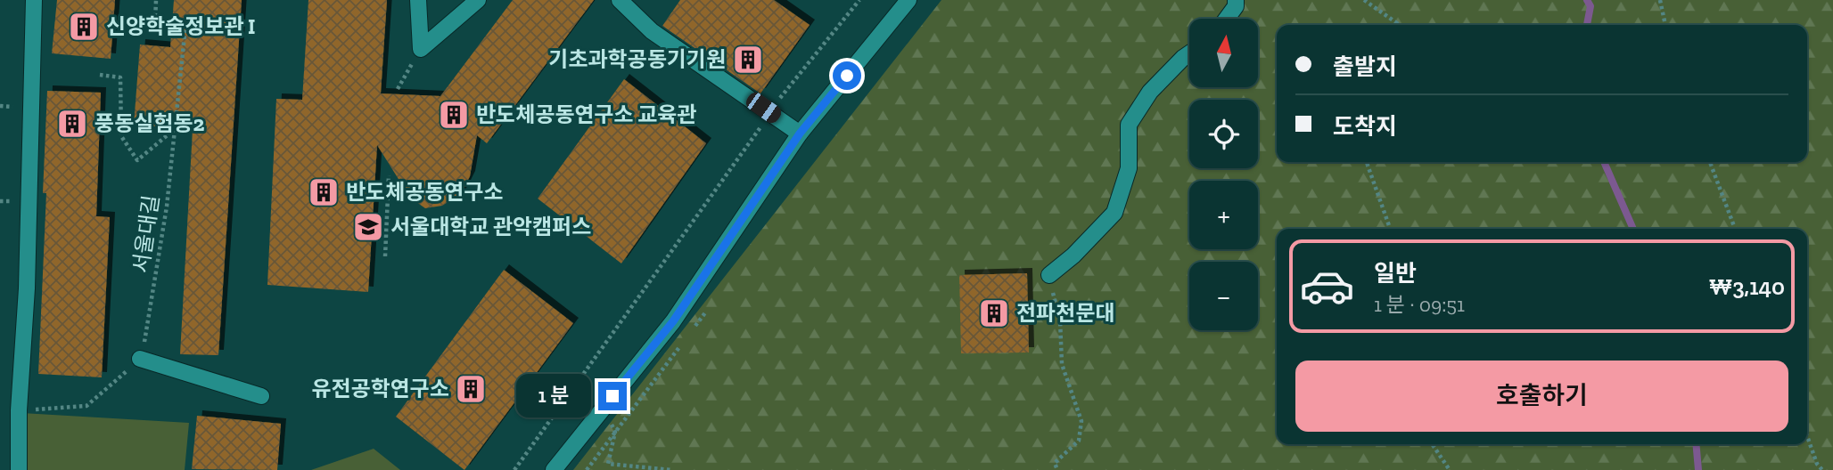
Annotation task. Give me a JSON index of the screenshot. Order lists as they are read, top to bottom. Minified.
{"streets":{"path":["서울대길"]},"places":{"building":["신양학술정보관 I","기초과학공동기기원","반도체공동연구소 교육관","풍동실험동2","반도체공동연구소","전파천문대","유전공학연구소"],"school or university":["서울대학교 관악캠퍼스"]},"north":"top","page":{"map_buttons":["+","−"],"banner":["출발지","도착지"],"list":[{"name":"일반","note":"1 분 · 09:51","value":"₩3,140"}],"buttons":"호출하기","bubble":"1 분"}}
